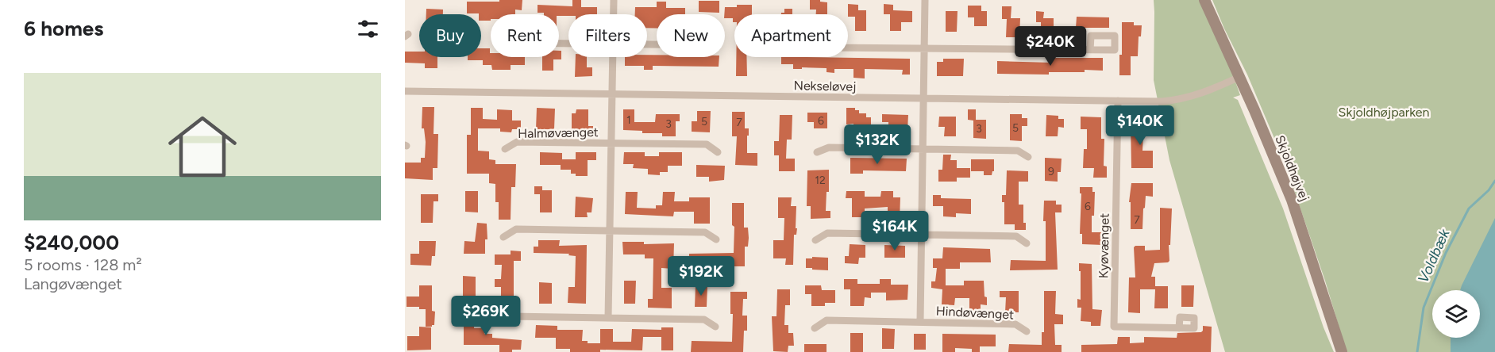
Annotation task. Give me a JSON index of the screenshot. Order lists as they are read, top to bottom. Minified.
{"streets":{"street":["Nekseløvej","Halmøvænget","Skjoldhøjvej","Kyøvænget","Hindøvænget"]},"crossings":[["Nekseløvej","Halmøvænget"],["Nekseløvej","Skjoldhøjvej"],["Nekseløvej","Kyøvænget"],["Nekseløvej","Hindøvænget"]],"water":["Voldbæk"],"parks":["Skjoldhøjparken"],"house_numbers":["1","6","5","7","3","5","3","9","12","6","7"],"page":{"heading":"6 homes","chip":["Buy","Rent","Filters","New","Apartment"],"price":["$240K","$140K","$132K","$164K","$192K","$269K"],"list":[{"name":"$240,000","note":"5 rooms · 128 m² · Langøvænget"}]}}
